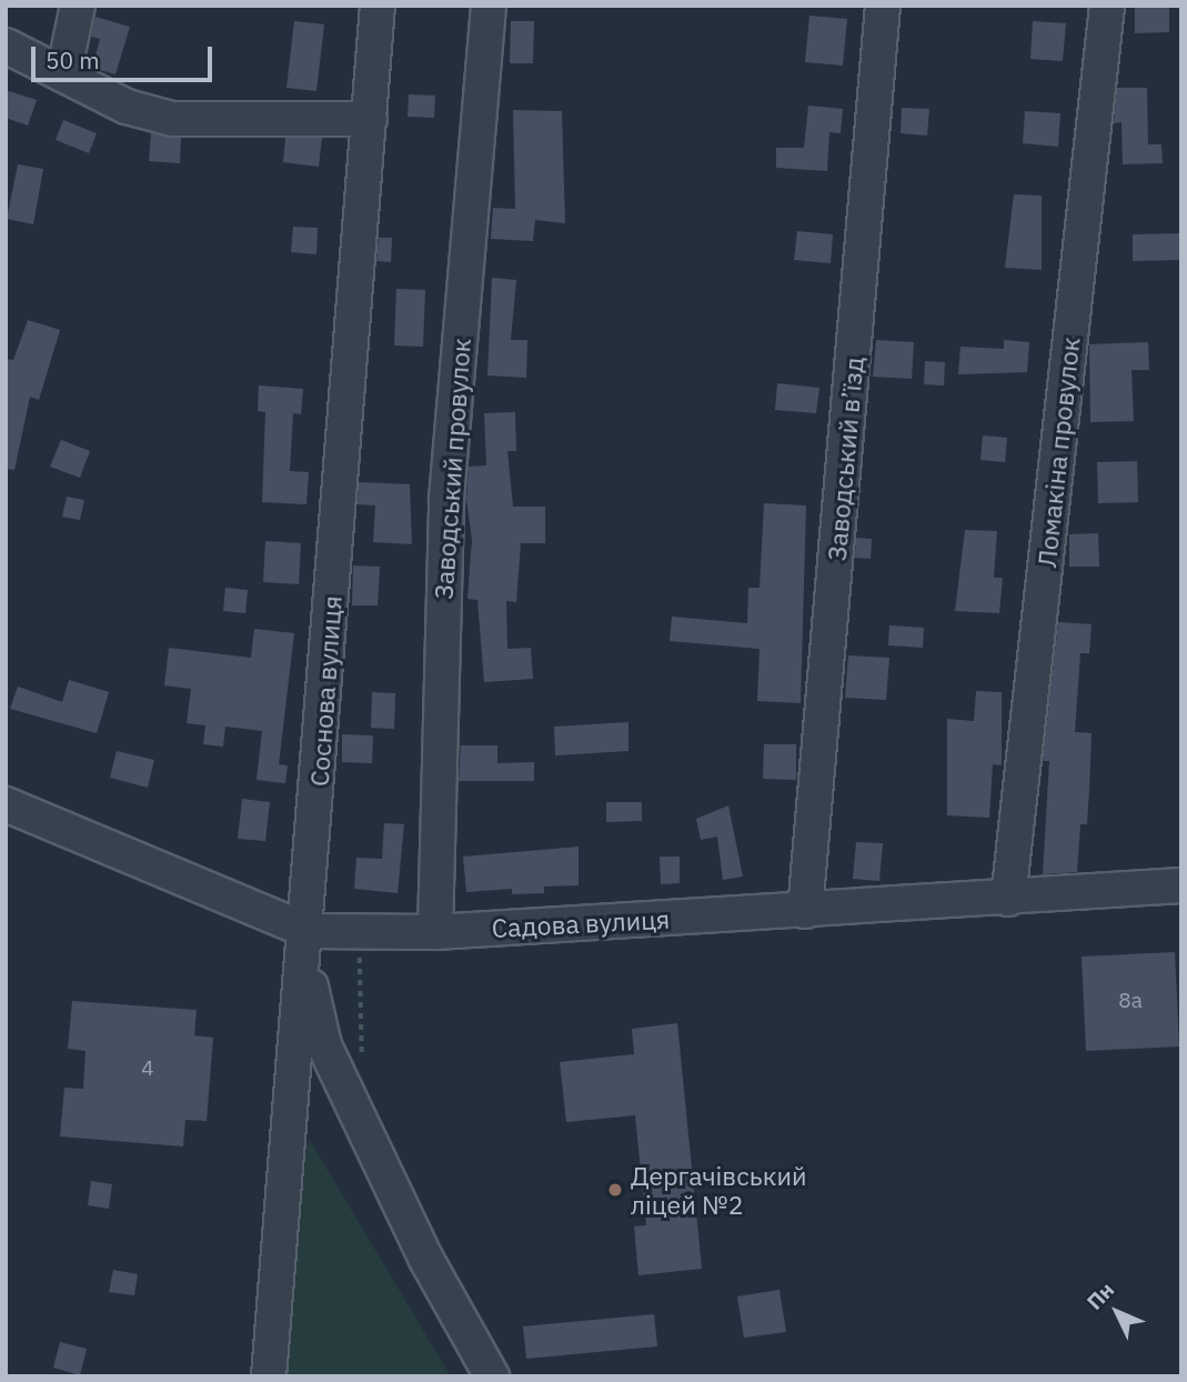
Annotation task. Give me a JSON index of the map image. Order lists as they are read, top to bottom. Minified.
{"streets":{"street":["Ломакіна провулок","Заводський в’їзд","Заводський провулок","Соснова вулиця","Садова вулиця"]},"crossings":[["Ломакіна провулок","Садова вулиця"],["Заводський в’їзд","Садова вулиця"],["Заводський провулок","Садова вулиця"],["Соснова вулиця","Садова вулиця"]],"places":["Дергачівський ліцей №2"],"house_numbers":["8а","4"],"scale_bar":"50 m","north":"top left"}
